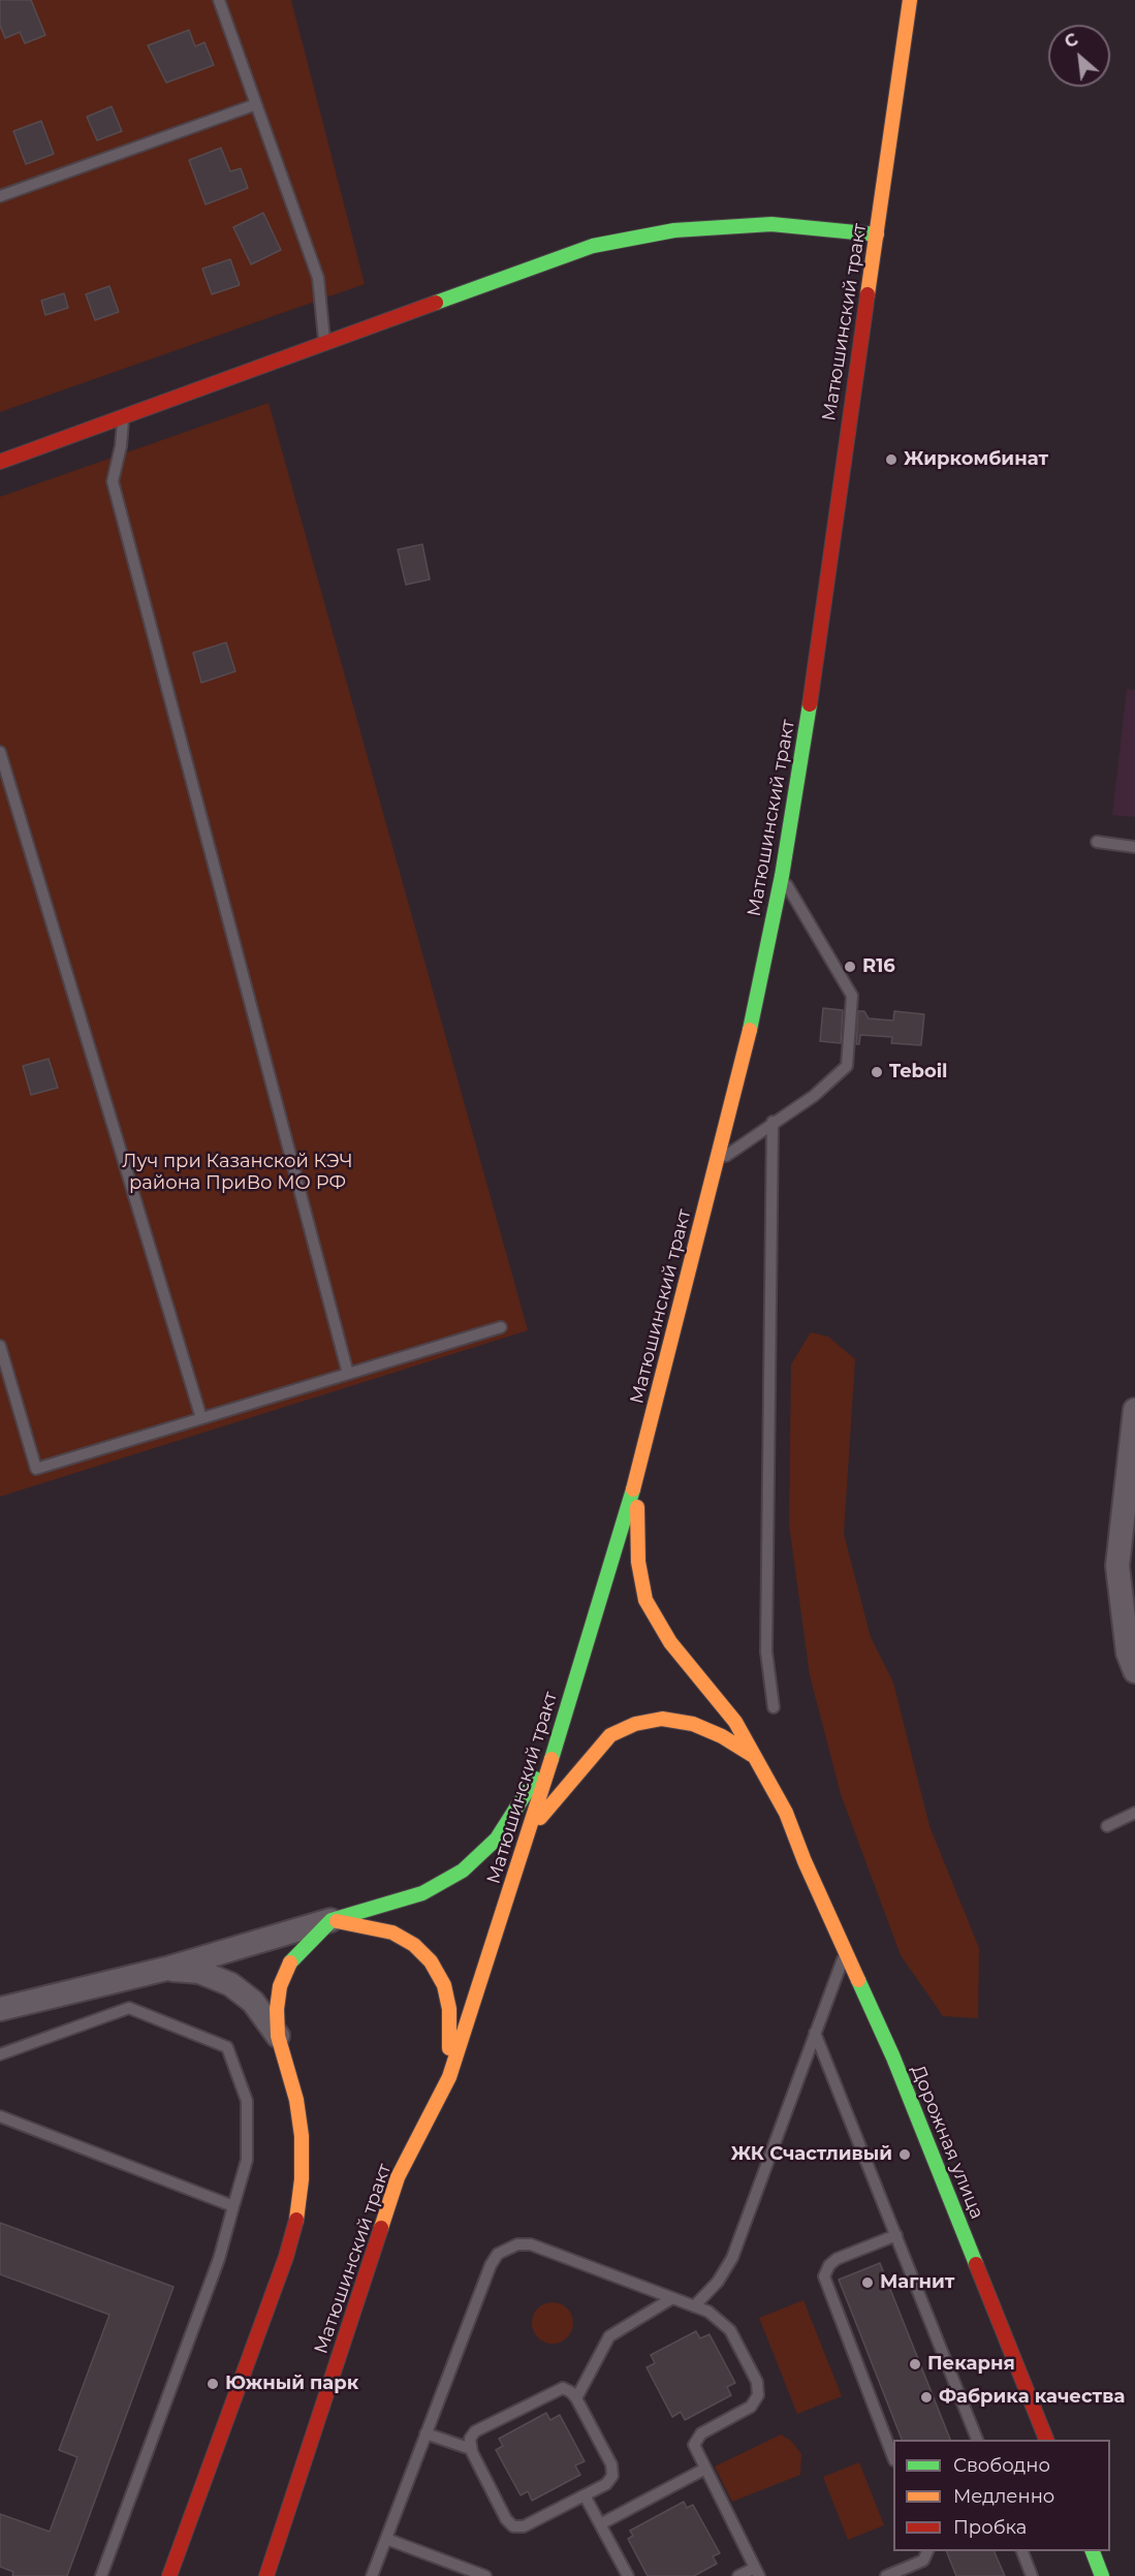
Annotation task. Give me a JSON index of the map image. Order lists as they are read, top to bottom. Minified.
{"streets":{"street":["Матюшинский тракт","Дорожная улица"]},"crossings":[["Матюшинский тракт","Дорожная улица"]],"parks":["Луч при Казанской КЭЧ района ПриВо МО РФ"],"places":["Жиркомбинат","R16","Teboil","ЖК Счастливый","Магнит","Пекарня","Южный парк","Фабрика качества"],"legend":["Свободно","Медленно","Пробка"],"north":"top left"}
